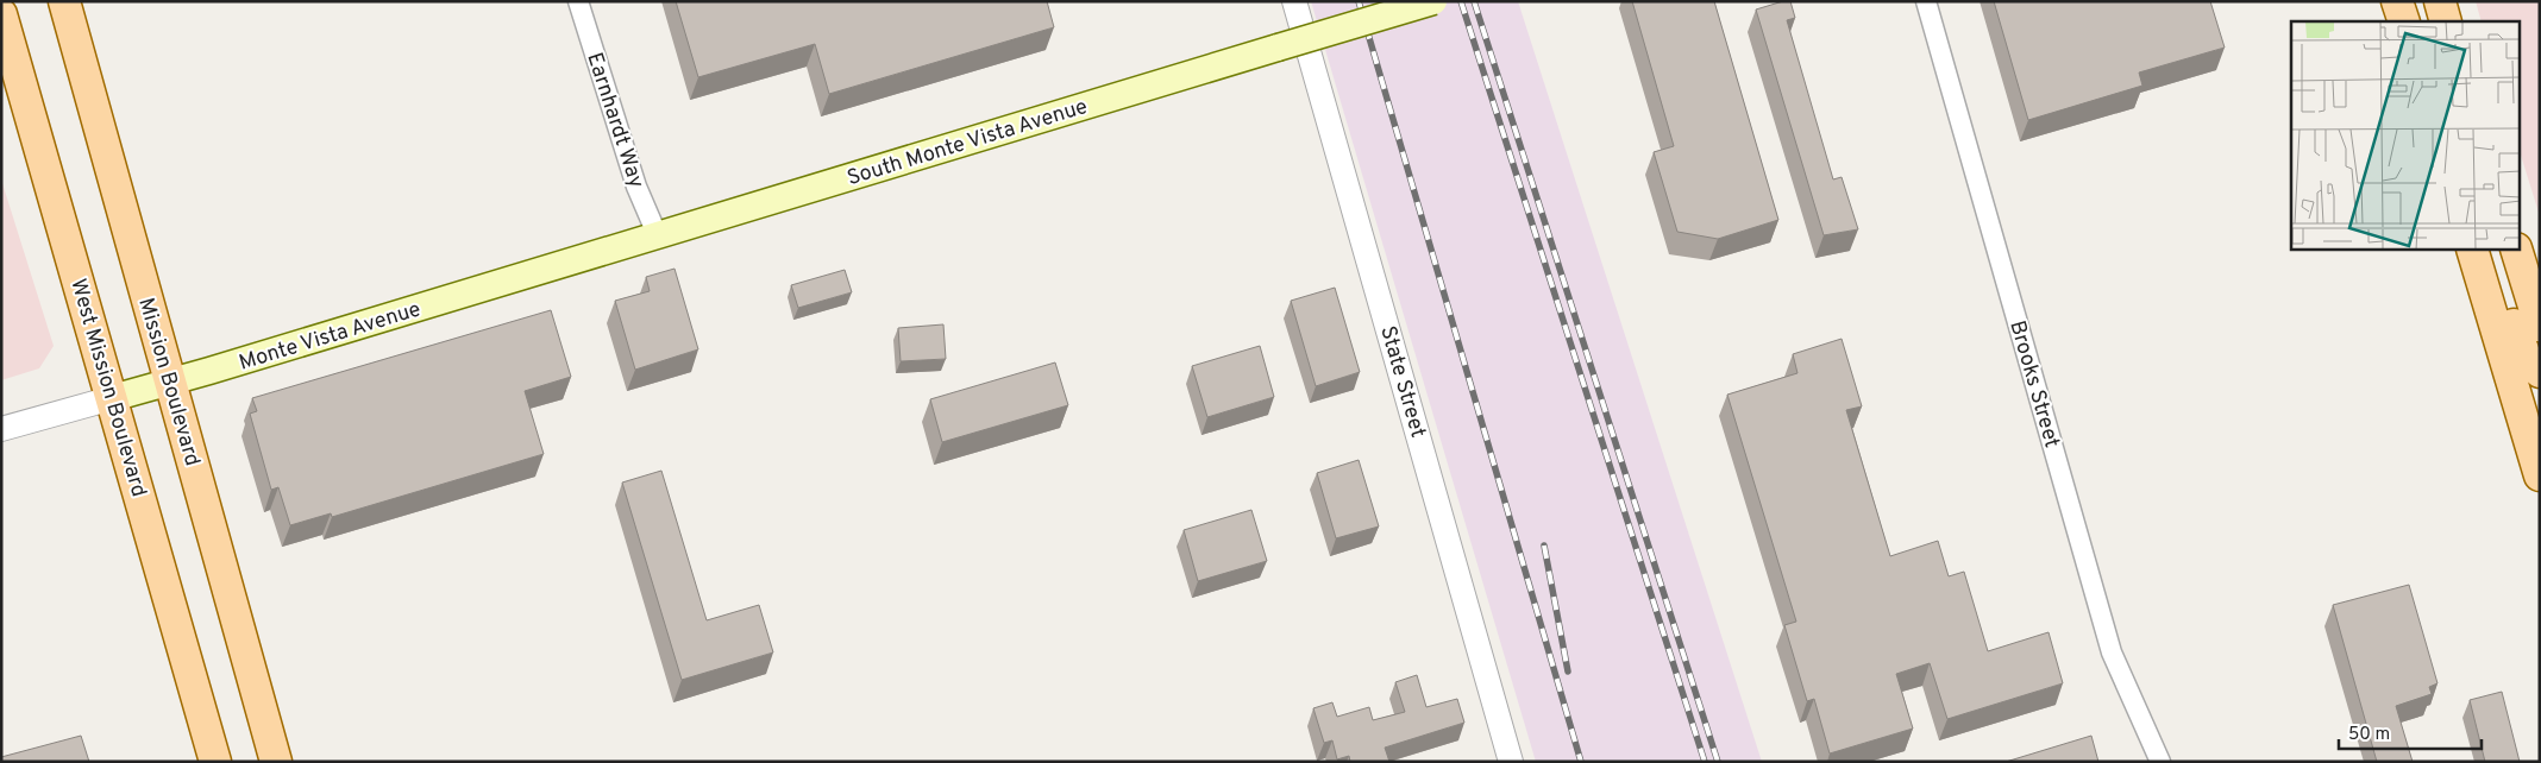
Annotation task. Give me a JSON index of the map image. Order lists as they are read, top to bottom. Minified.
{"streets":{"main road":["South Monte Vista Avenue","Monte Vista Avenue","Mission Boulevard","West Mission Boulevard"],"street":["Earnhardt Way","State Street","Brooks Street"]},"crossings":[["Earnhardt Way","South Monte Vista Avenue"],["Earnhardt Way","Monte Vista Avenue"],["South Monte Vista Avenue","Monte Vista Avenue"],["Monte Vista Avenue","Mission Boulevard"],["Monte Vista Avenue","West Mission Boulevard"]],"scale_bar":"50 m"}
